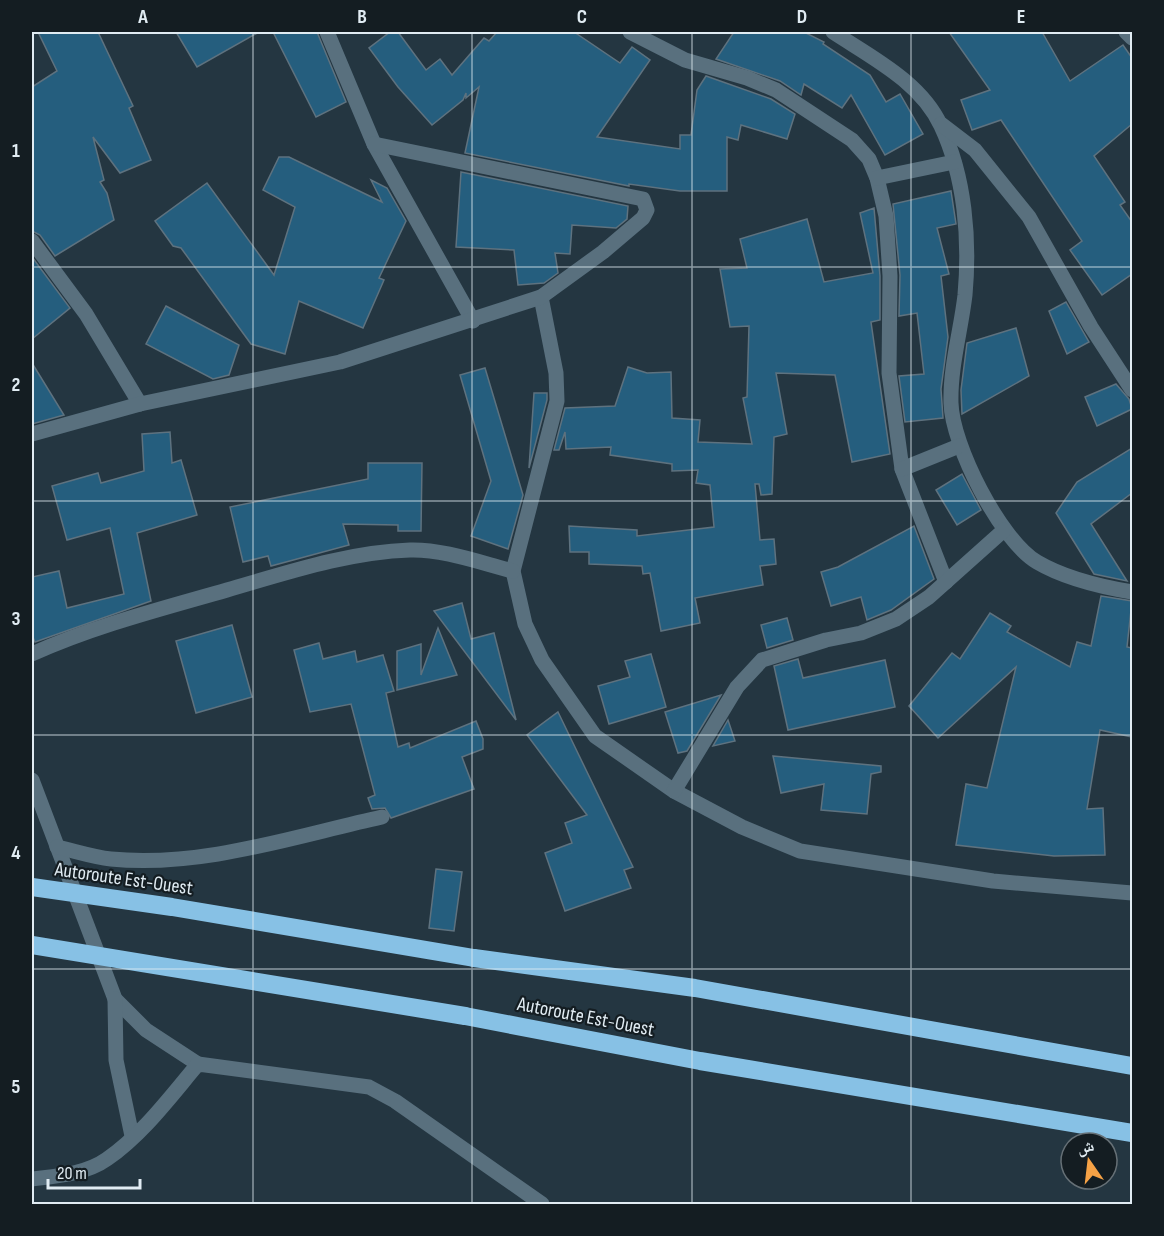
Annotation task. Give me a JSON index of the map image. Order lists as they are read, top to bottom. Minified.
{"streets":{"highway":["Autoroute Est-Ouest"]},"scale_bar":"20 m","north":"top","grid":{"columns":["A","B","C","D","E"],"rows":["1","2","3","4","5"]}}
